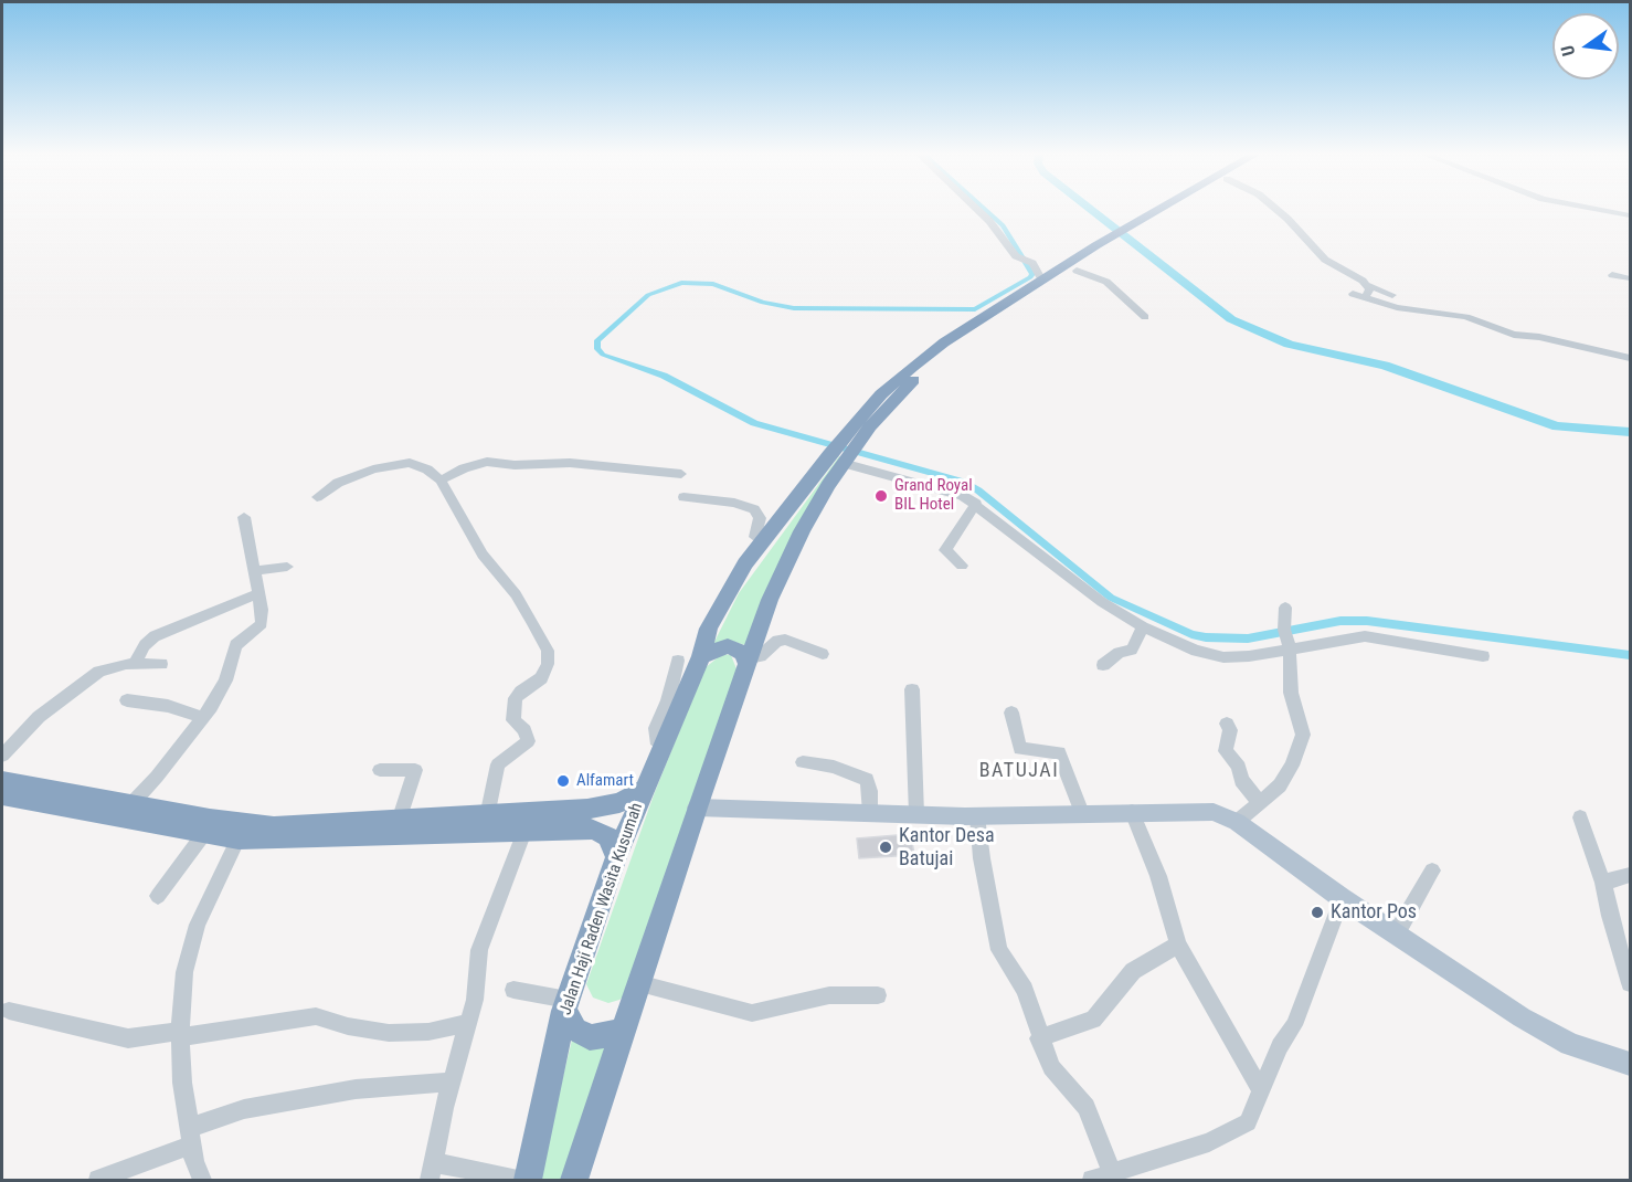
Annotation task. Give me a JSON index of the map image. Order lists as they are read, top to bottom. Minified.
{"streets":{"highway":["Jalan Haji Raden Wasita Kusumah"]},"districts":["BATUJAI"],"places":["Grand Royal BIL Hotel","Alfamart","Kantor Desa Batujai","Kantor Pos"],"north":"left"}
